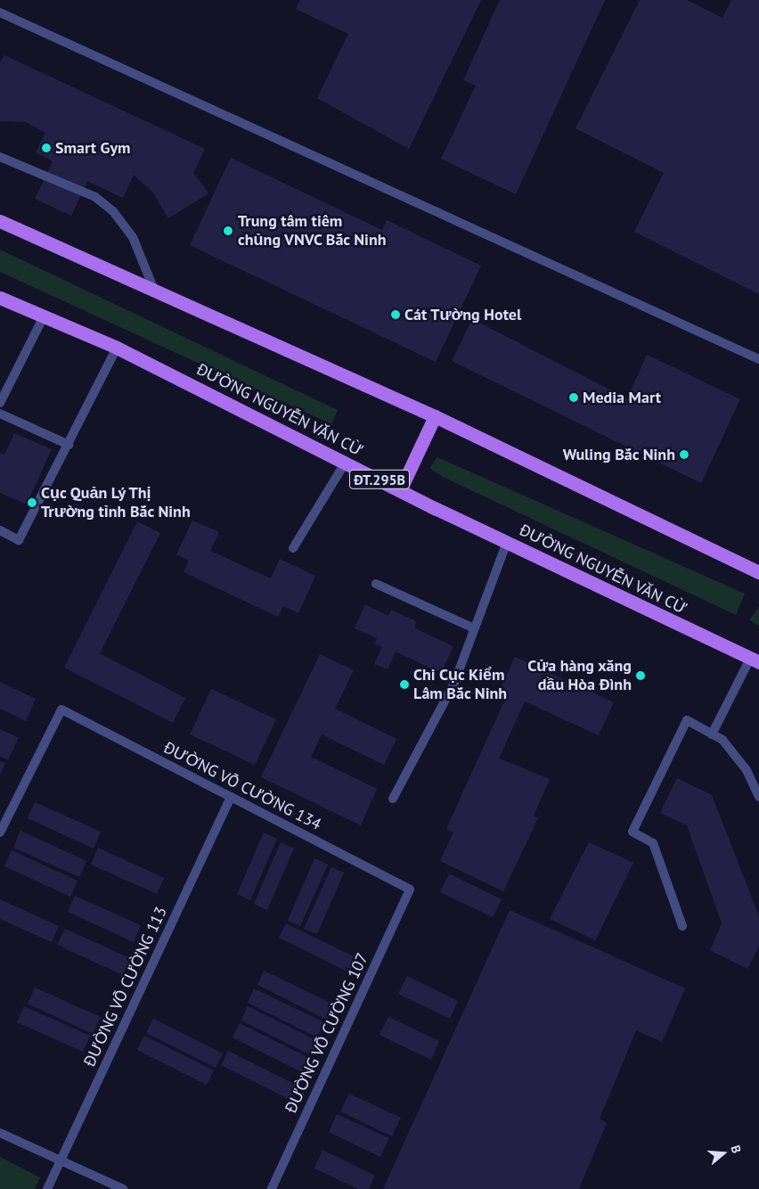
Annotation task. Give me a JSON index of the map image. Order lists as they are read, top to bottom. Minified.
{"streets":{"main road":["ĐƯỜNG NGUYỄN VĂN CỪ","ĐT.295B"],"street":["ĐƯỜNG VÕ CƯỜNG 134","ĐƯỜNG VÕ CƯỜNG 113","ĐƯỜNG VÕ CƯỜNG 107"]},"crossings":[["ĐƯỜNG VÕ CƯỜNG 134","ĐƯỜNG VÕ CƯỜNG 113"],["ĐƯỜNG VÕ CƯỜNG 134","ĐƯỜNG VÕ CƯỜNG 107"]],"places":["Smart Gym","Trung tâm tiêm chủng VNVC Bắc Ninh","Cát Tường Hotel","Media Mart","Wuling Bắc Ninh","Cục Quản Lý Thị Trường tỉnh Bắc Ninh","Cửa hàng xăng dầu Hòa Đình","Chi Cục Kiểm Lâm Bắc Ninh"],"north":"right"}
